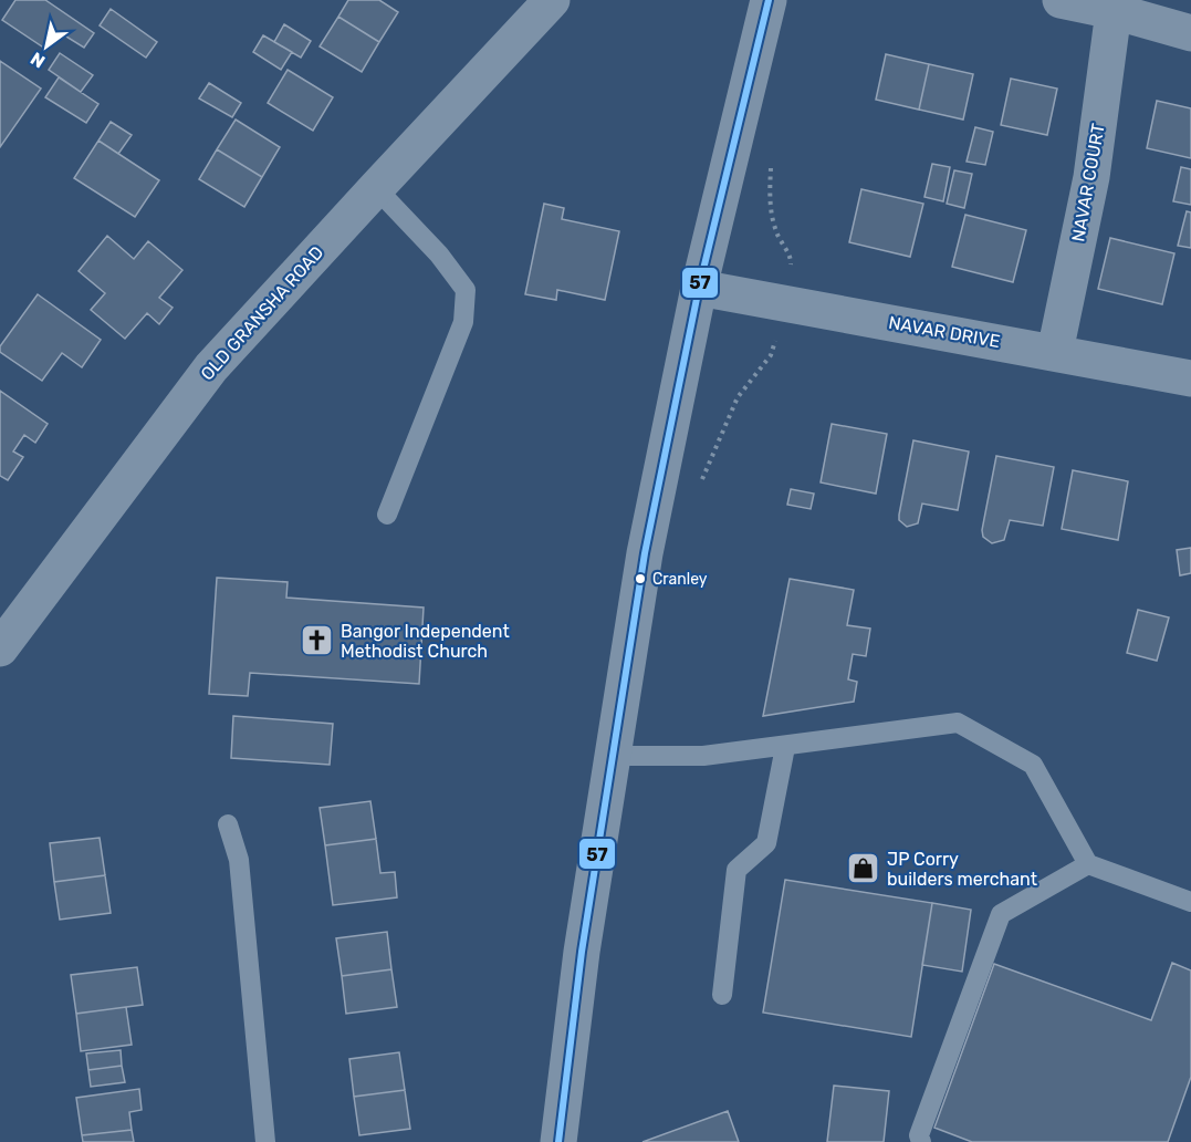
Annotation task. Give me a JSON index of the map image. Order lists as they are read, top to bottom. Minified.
{"streets":{"street":["NAVAR COURT","OLD GRANSHA ROAD","NAVAR DRIVE"]},"crossings":[["NAVAR COURT","NAVAR DRIVE"]],"places":{"other":["Cranley"],"church":["Bangor Independent Methodist Church"],"shop":["JP Corry builders merchant"]},"lines":["transit line 57"],"north":"bottom left"}
